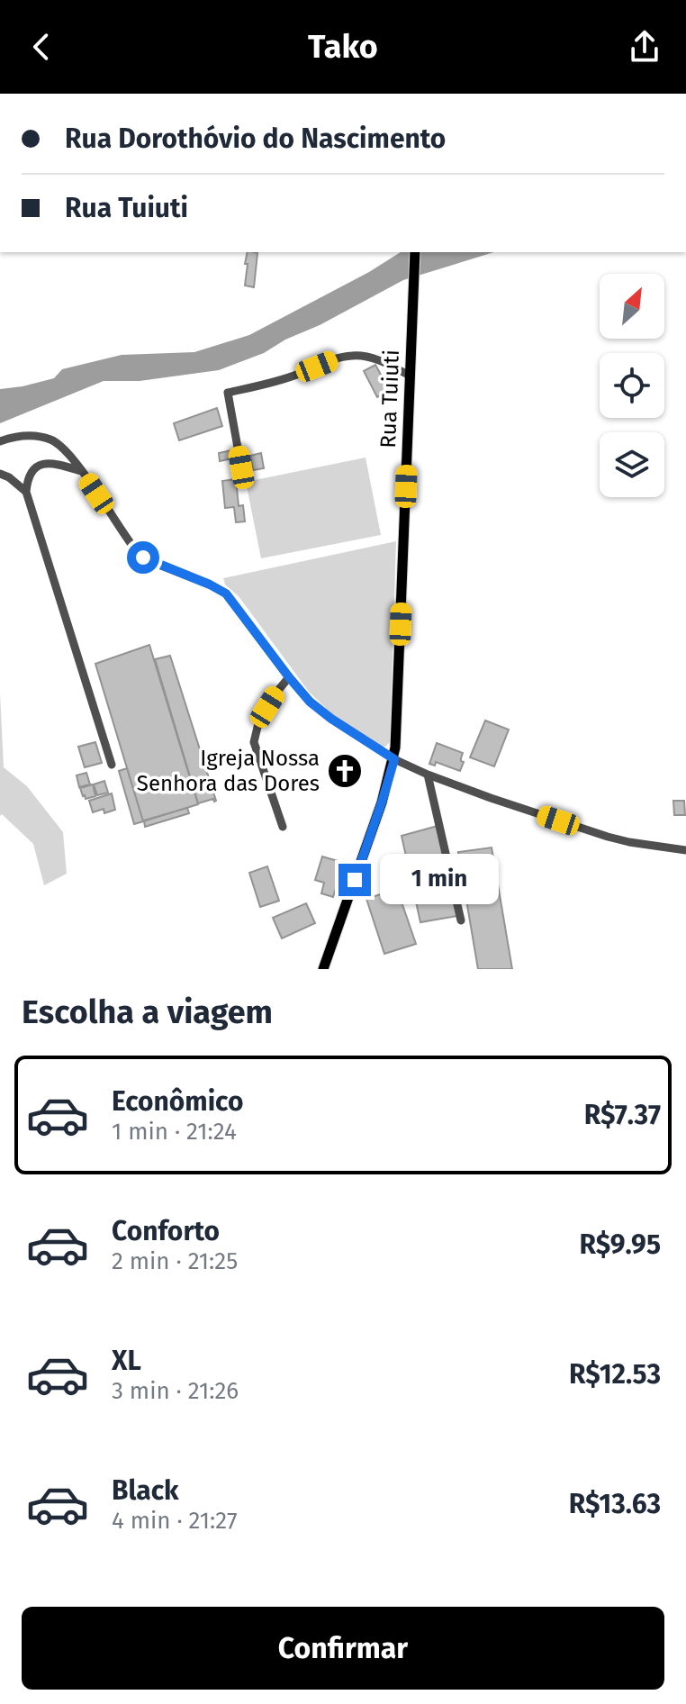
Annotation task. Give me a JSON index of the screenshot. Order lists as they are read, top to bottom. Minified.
{"streets":{"main road":["Rua Tuiuti"]},"places":{"church":["Igreja Nossa Senhora das Dores"]},"north":"top right","page":{"header":"Tako","banner":["Rua Dorothóvio do Nascimento","Rua Tuiuti"],"bubble":"1 min","heading":"Escolha a viagem","list":[{"name":"Econômico","note":"1 min · 21:24","value":"R$7.37"},{"name":"Conforto","note":"2 min · 21:25","value":"R$9.95"},{"name":"XL","note":"3 min · 21:26","value":"R$12.53"},{"name":"Black","note":"4 min · 21:27","value":"R$13.63"}],"buttons":"Confirmar"}}
